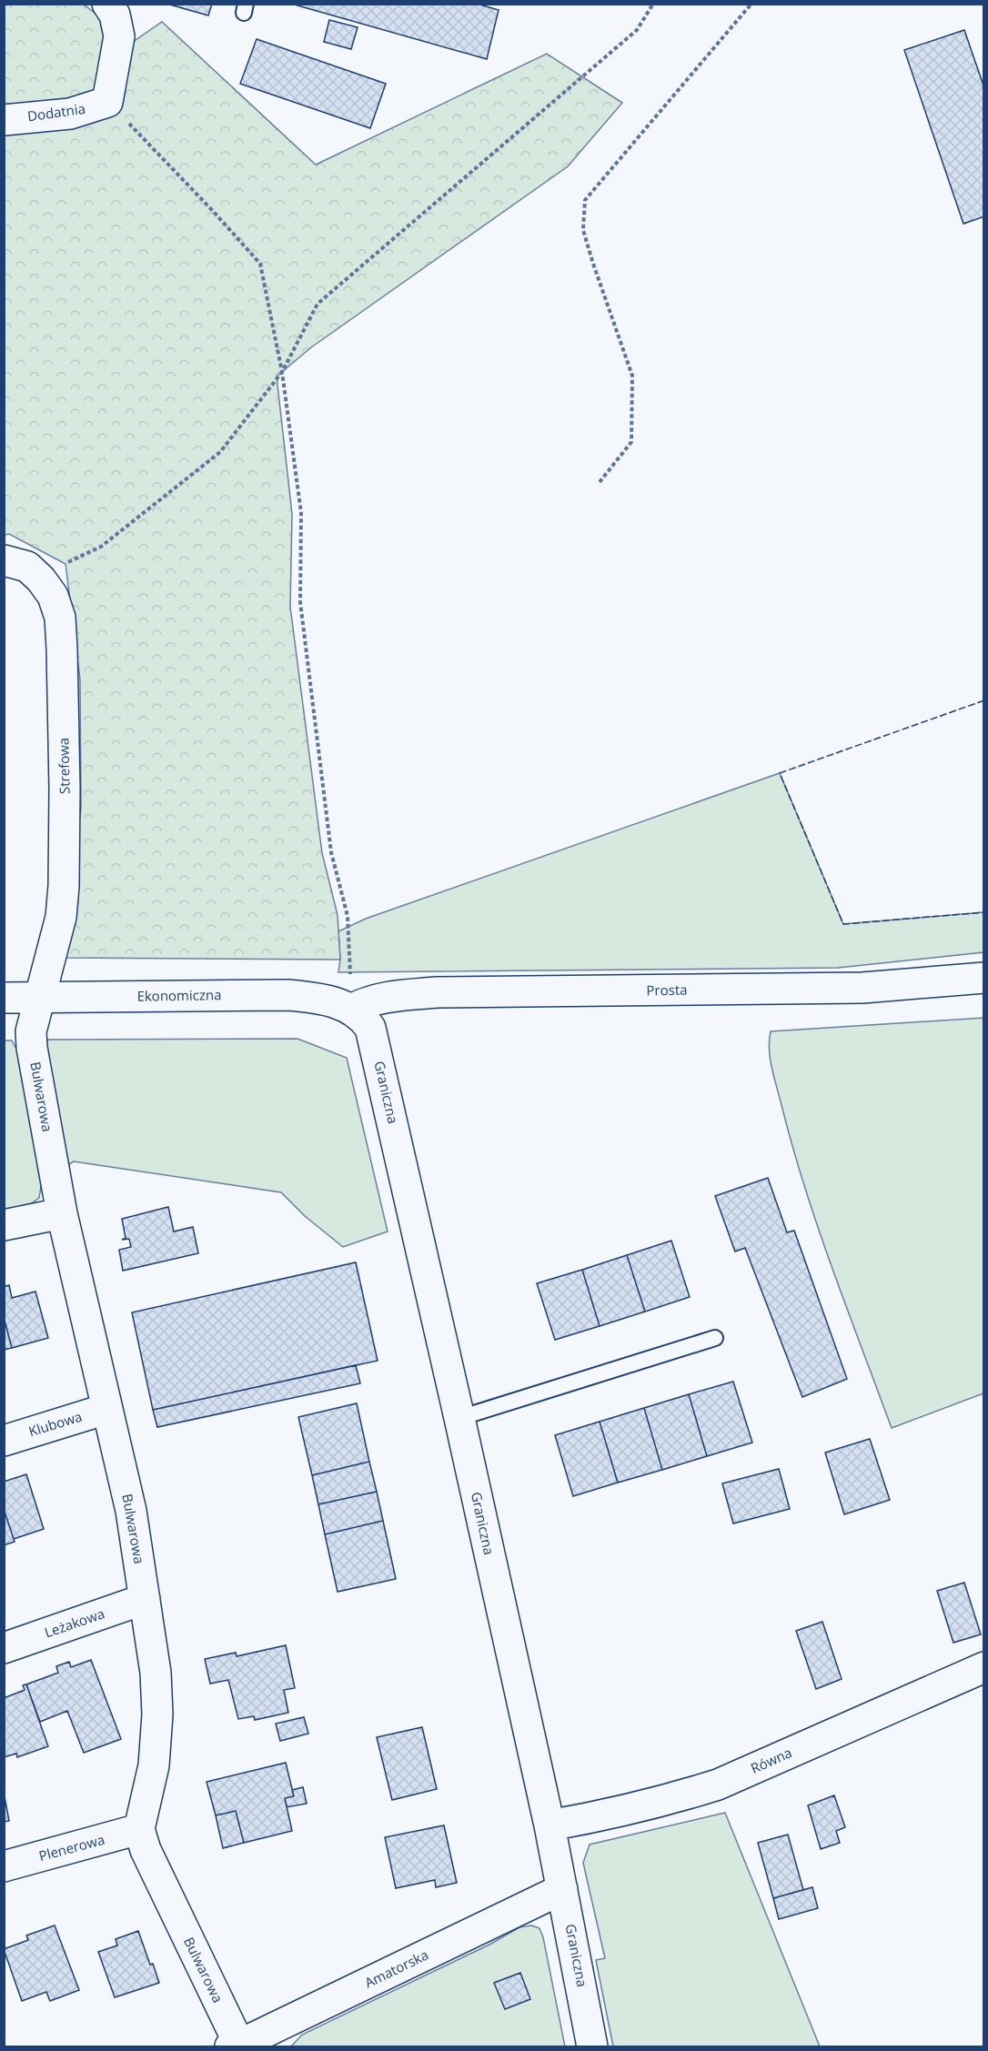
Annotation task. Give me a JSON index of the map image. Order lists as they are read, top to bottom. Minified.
{"streets":{"street":["Dodatnia","Strefowa","Prosta","Ekonomiczna","Graniczna","Bulwarowa","Klubowa","Leżakowa","Równa","Plenerowa","Amatorska"]},"crossings":[["Strefowa","Ekonomiczna"],["Strefowa","Bulwarowa"],["Prosta","Ekonomiczna"],["Prosta","Graniczna"],["Ekonomiczna","Graniczna"],["Ekonomiczna","Bulwarowa"],["Graniczna","Równa"],["Graniczna","Amatorska"],["Bulwarowa","Klubowa"],["Bulwarowa","Leżakowa"],["Bulwarowa","Plenerowa"],["Bulwarowa","Amatorska"]]}
